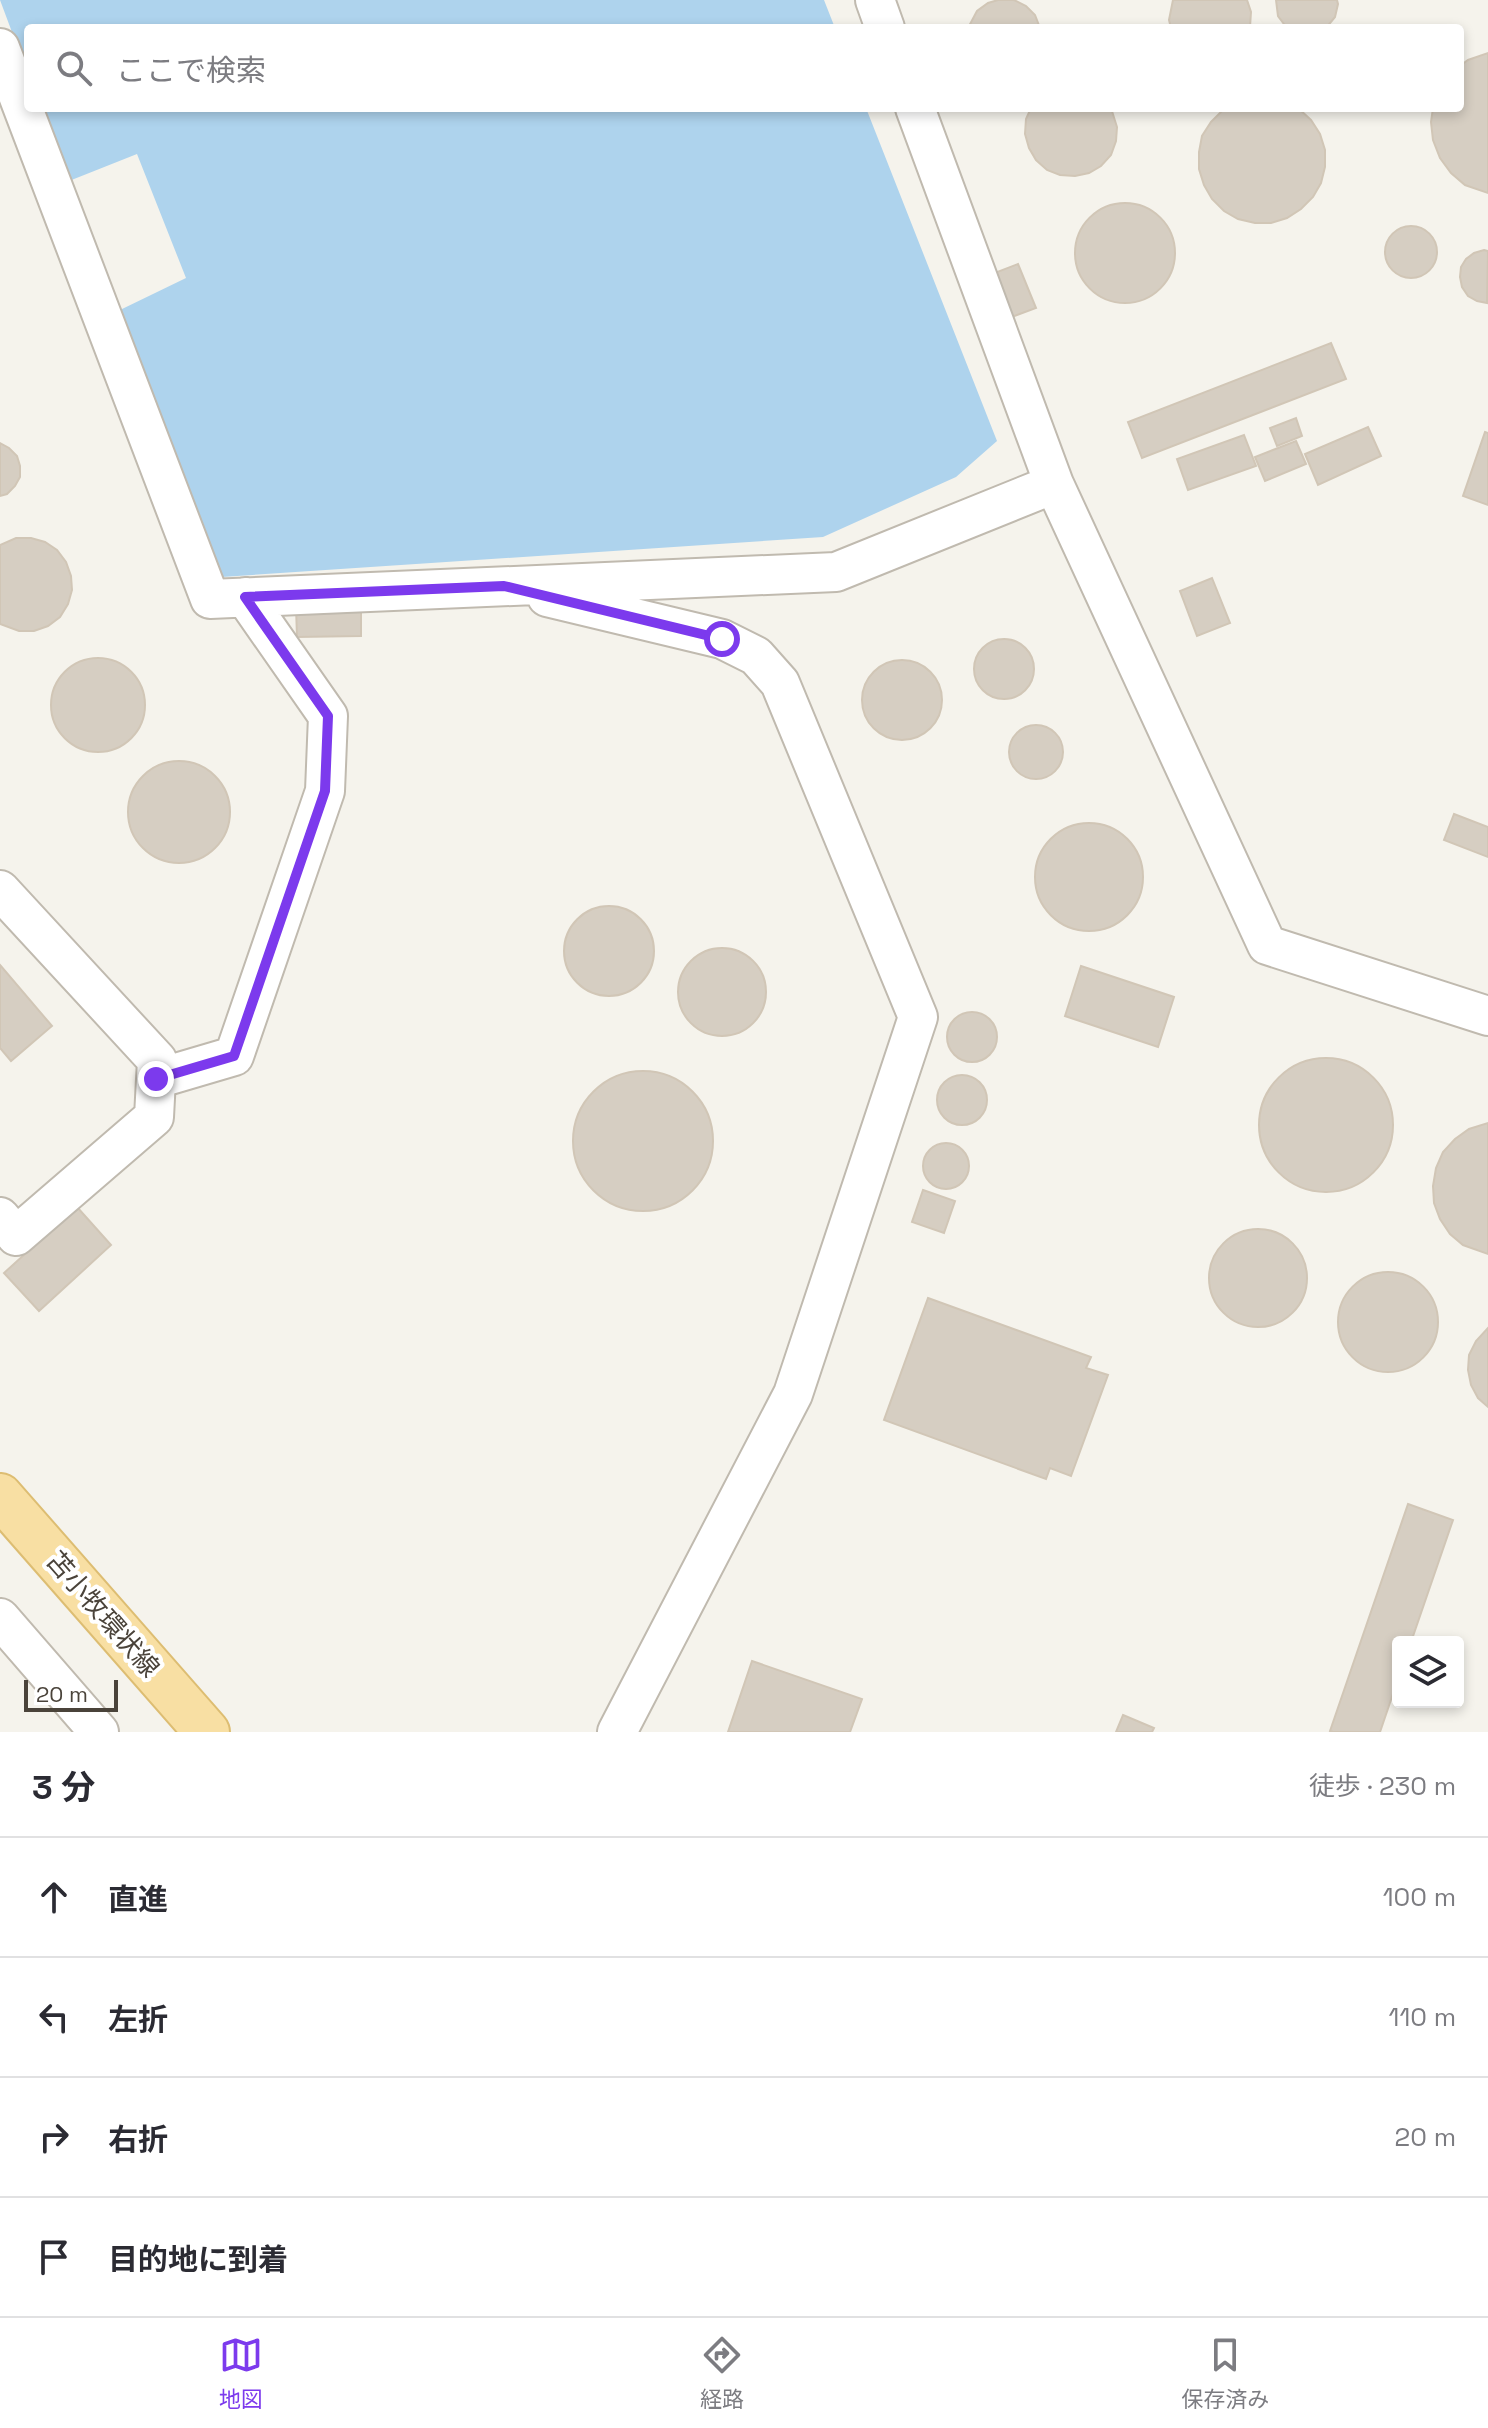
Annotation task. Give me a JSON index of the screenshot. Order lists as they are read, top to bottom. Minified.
{"streets":{"main road":["苫小牧環状線"]},"scale_bar":"20 m","page":{"search":"ここで検索","scale":"20 m","heading":["3 分","徒歩 · 230 m"],"list":[["直進","100 m"],["左折","110 m"],["右折","20 m"],"目的地に到着"],"nav":["地図","経路","保存済み"]}}
